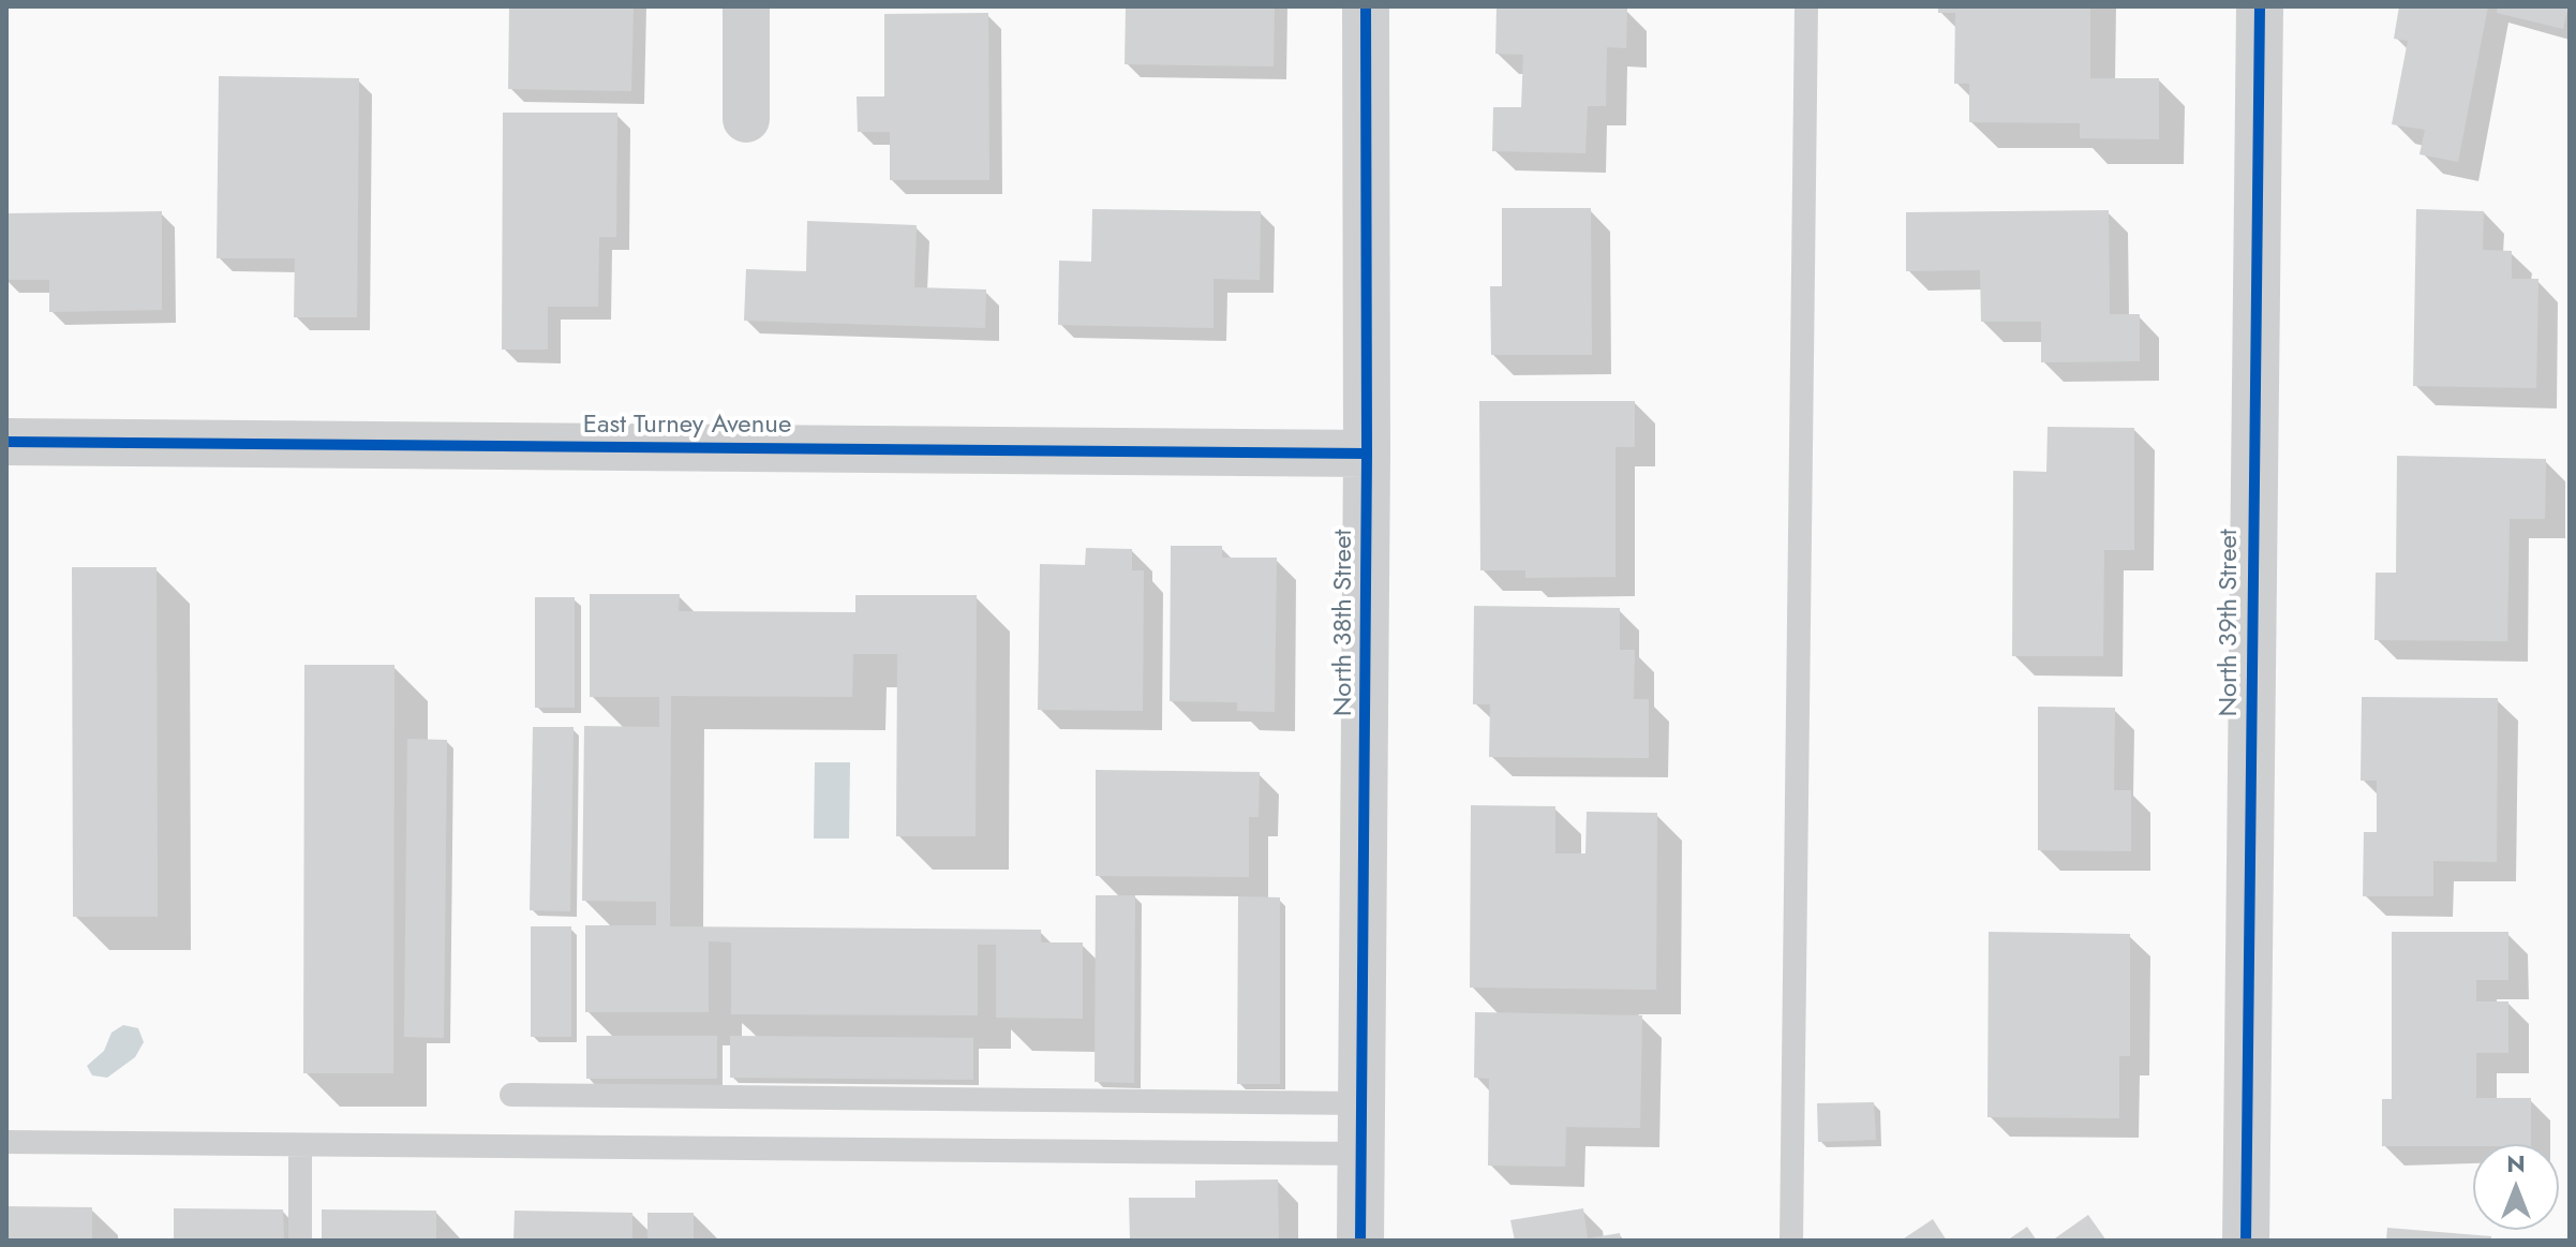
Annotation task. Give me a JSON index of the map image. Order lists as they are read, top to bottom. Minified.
{"streets":{"street":["East Turney Avenue","North 38th Street","North 39th Street"]},"crossings":[["East Turney Avenue","North 38th Street"]],"north":"top"}
